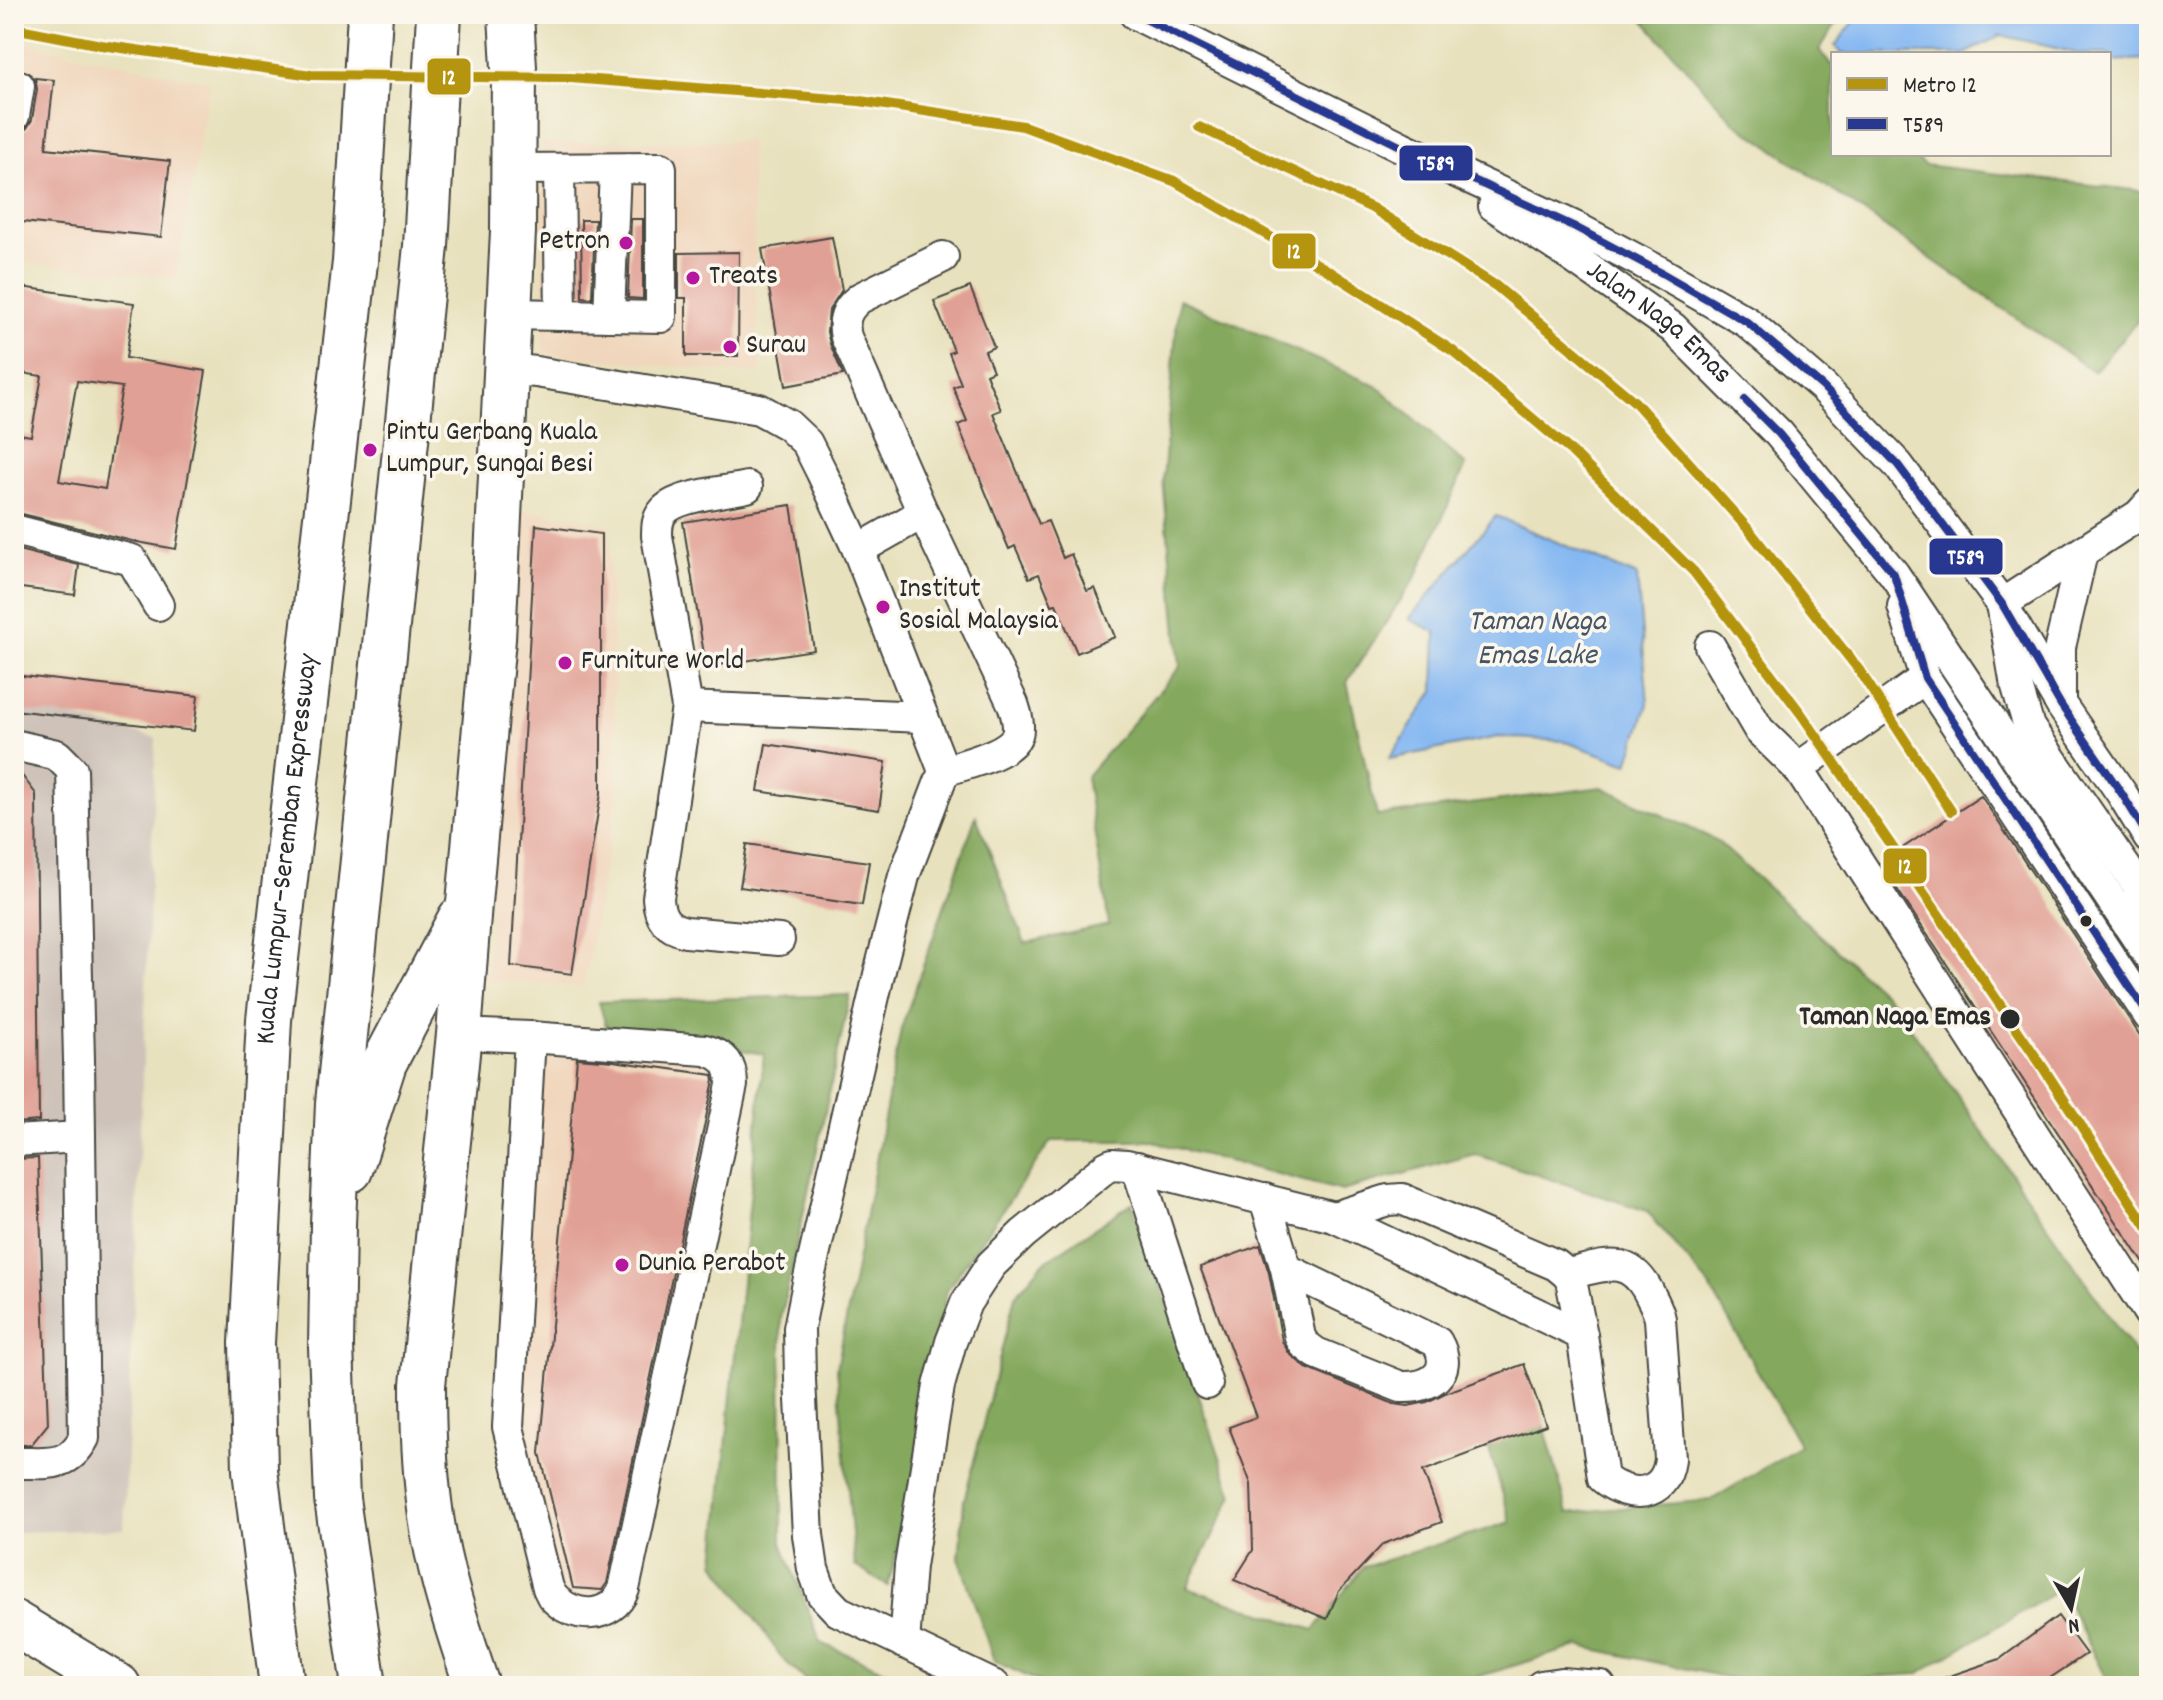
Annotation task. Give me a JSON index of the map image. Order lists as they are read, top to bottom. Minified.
{"streets":{"highway":["Kuala Lumpur–Seremban Expressway"],"street":["Jalan Naga Emas"]},"water":["Taman Naga Emas Lake"],"places":["Petron","Treats","Surau","Pintu Gerbang Kuala Lumpur, Sungai Besi","Institut Sosial Malaysia","Furniture World","Taman Naga Emas","Dunia Perabot"],"lines":["transit line T589","metro line 12"],"legend":["Metro 12","T589"],"north":"bottom"}
